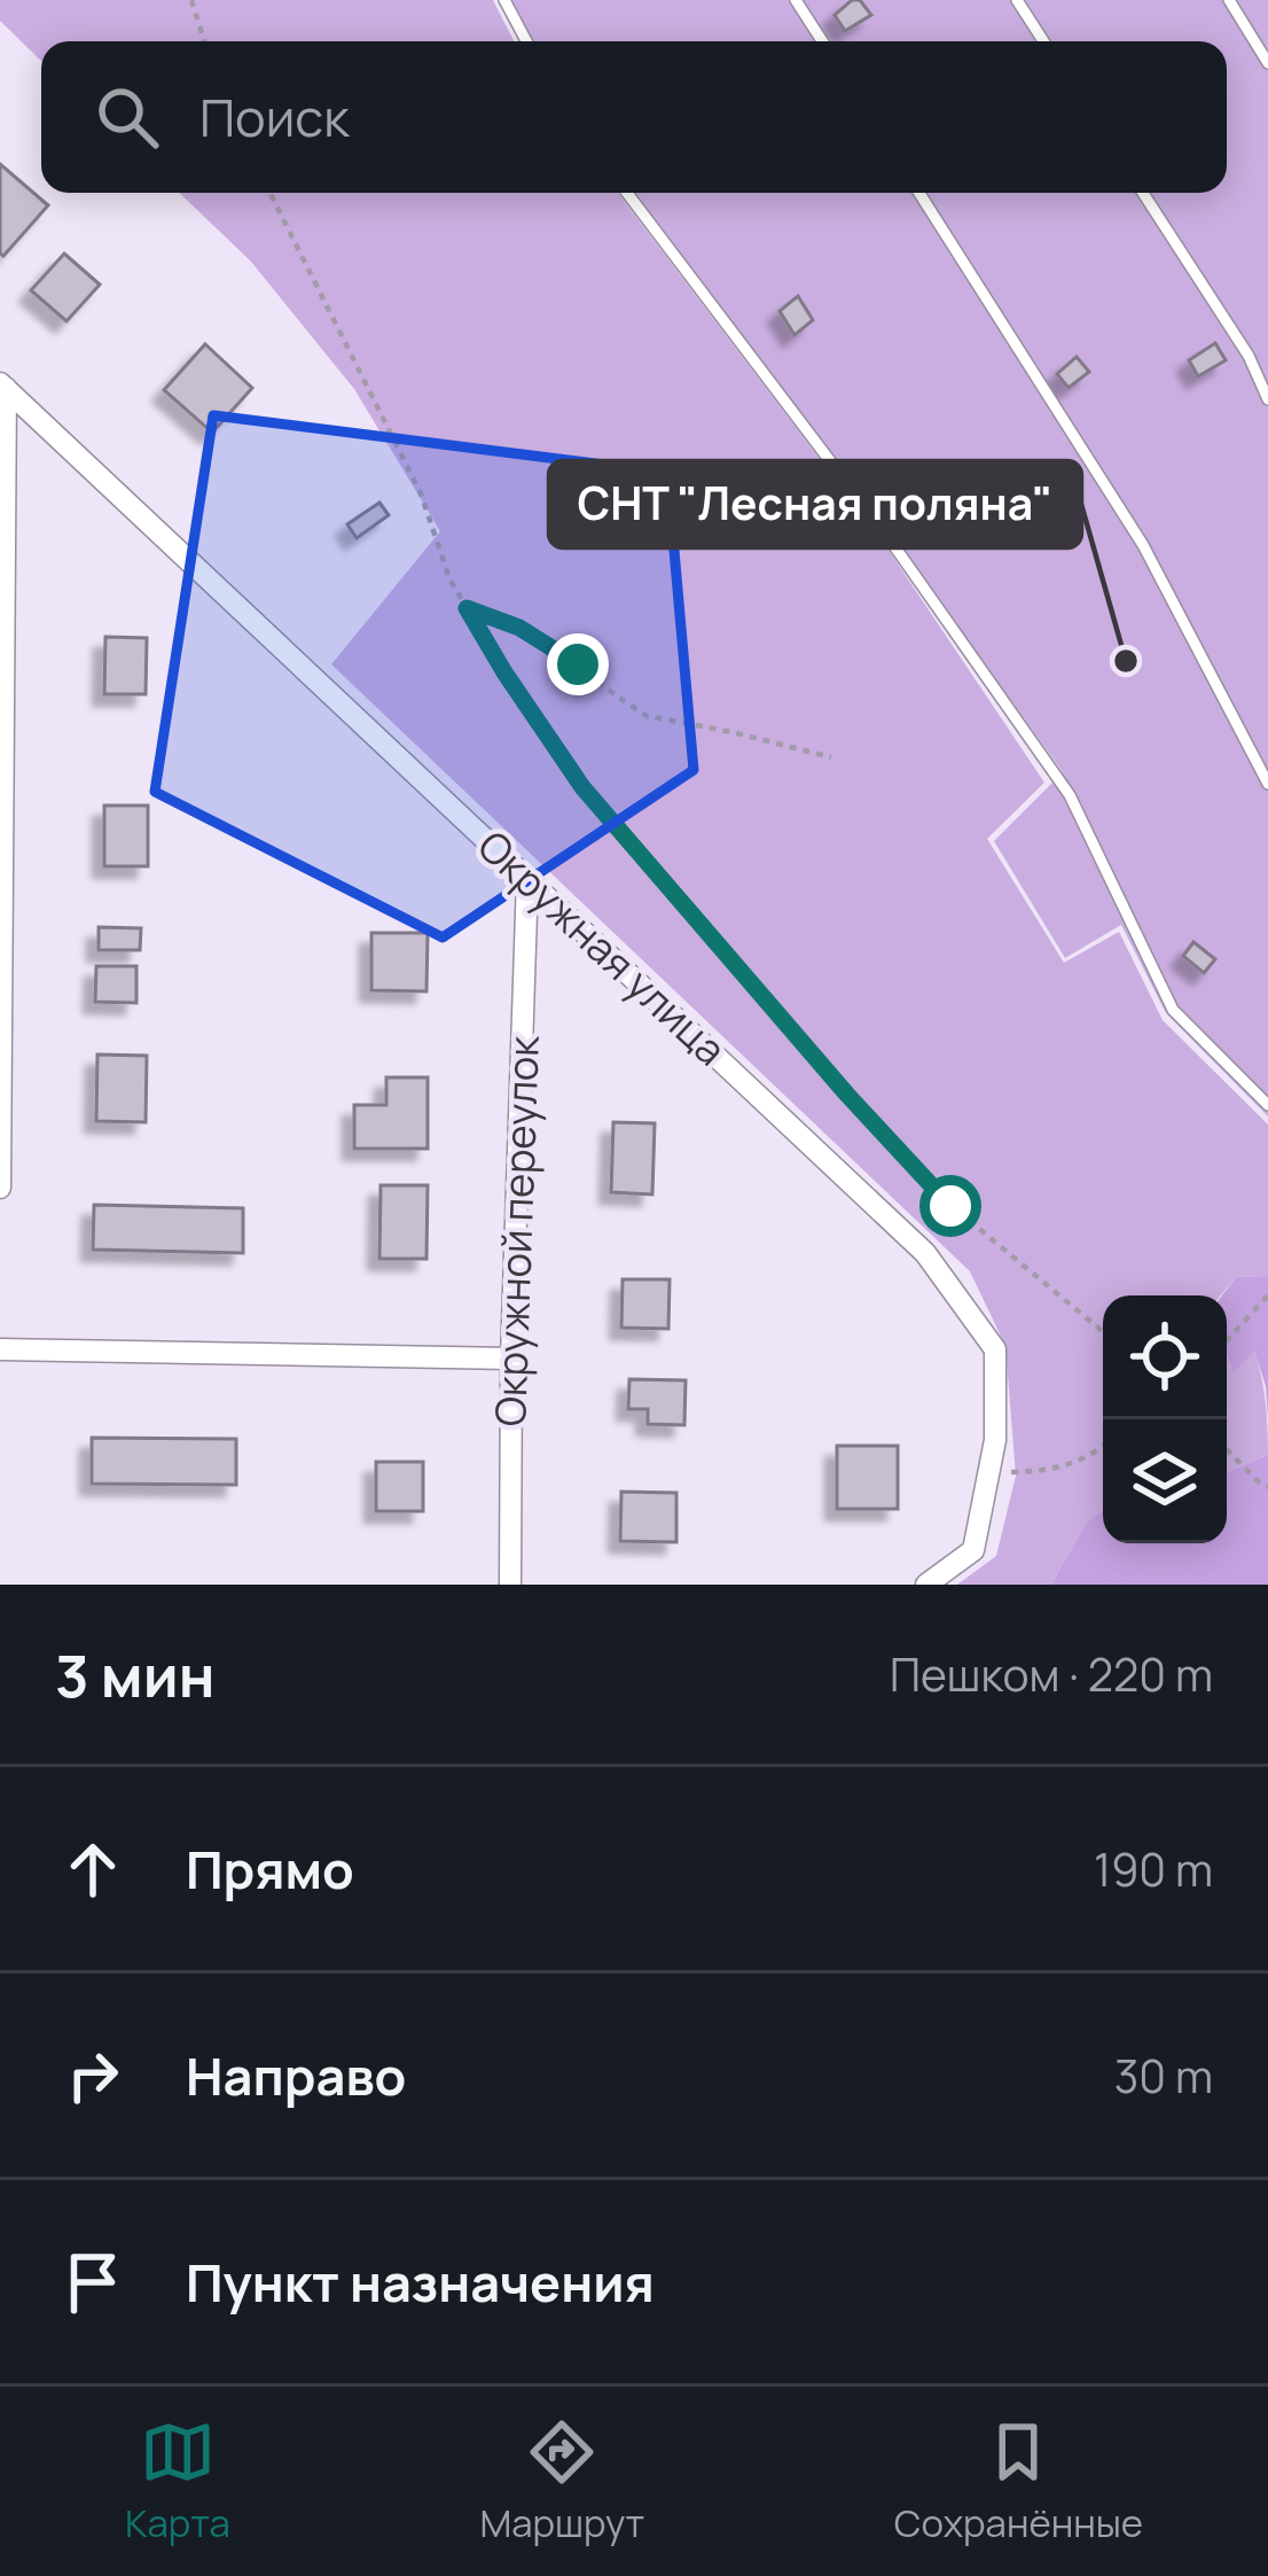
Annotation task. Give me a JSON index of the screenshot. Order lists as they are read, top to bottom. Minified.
{"streets":{"street":["Окружная улица","Окружной переулок"]},"crossings":[["Окружная улица","Окружной переулок"]],"places":["СНТ \"Лесная поляна\""],"page":{"search":"Поиск","heading":["3 мин","Пешком · 220 m"],"list":[["Прямо","190 m"],["Направо","30 m"],"Пункт назначения"],"nav":["Карта","Маршрут","Сохранённые"]}}
